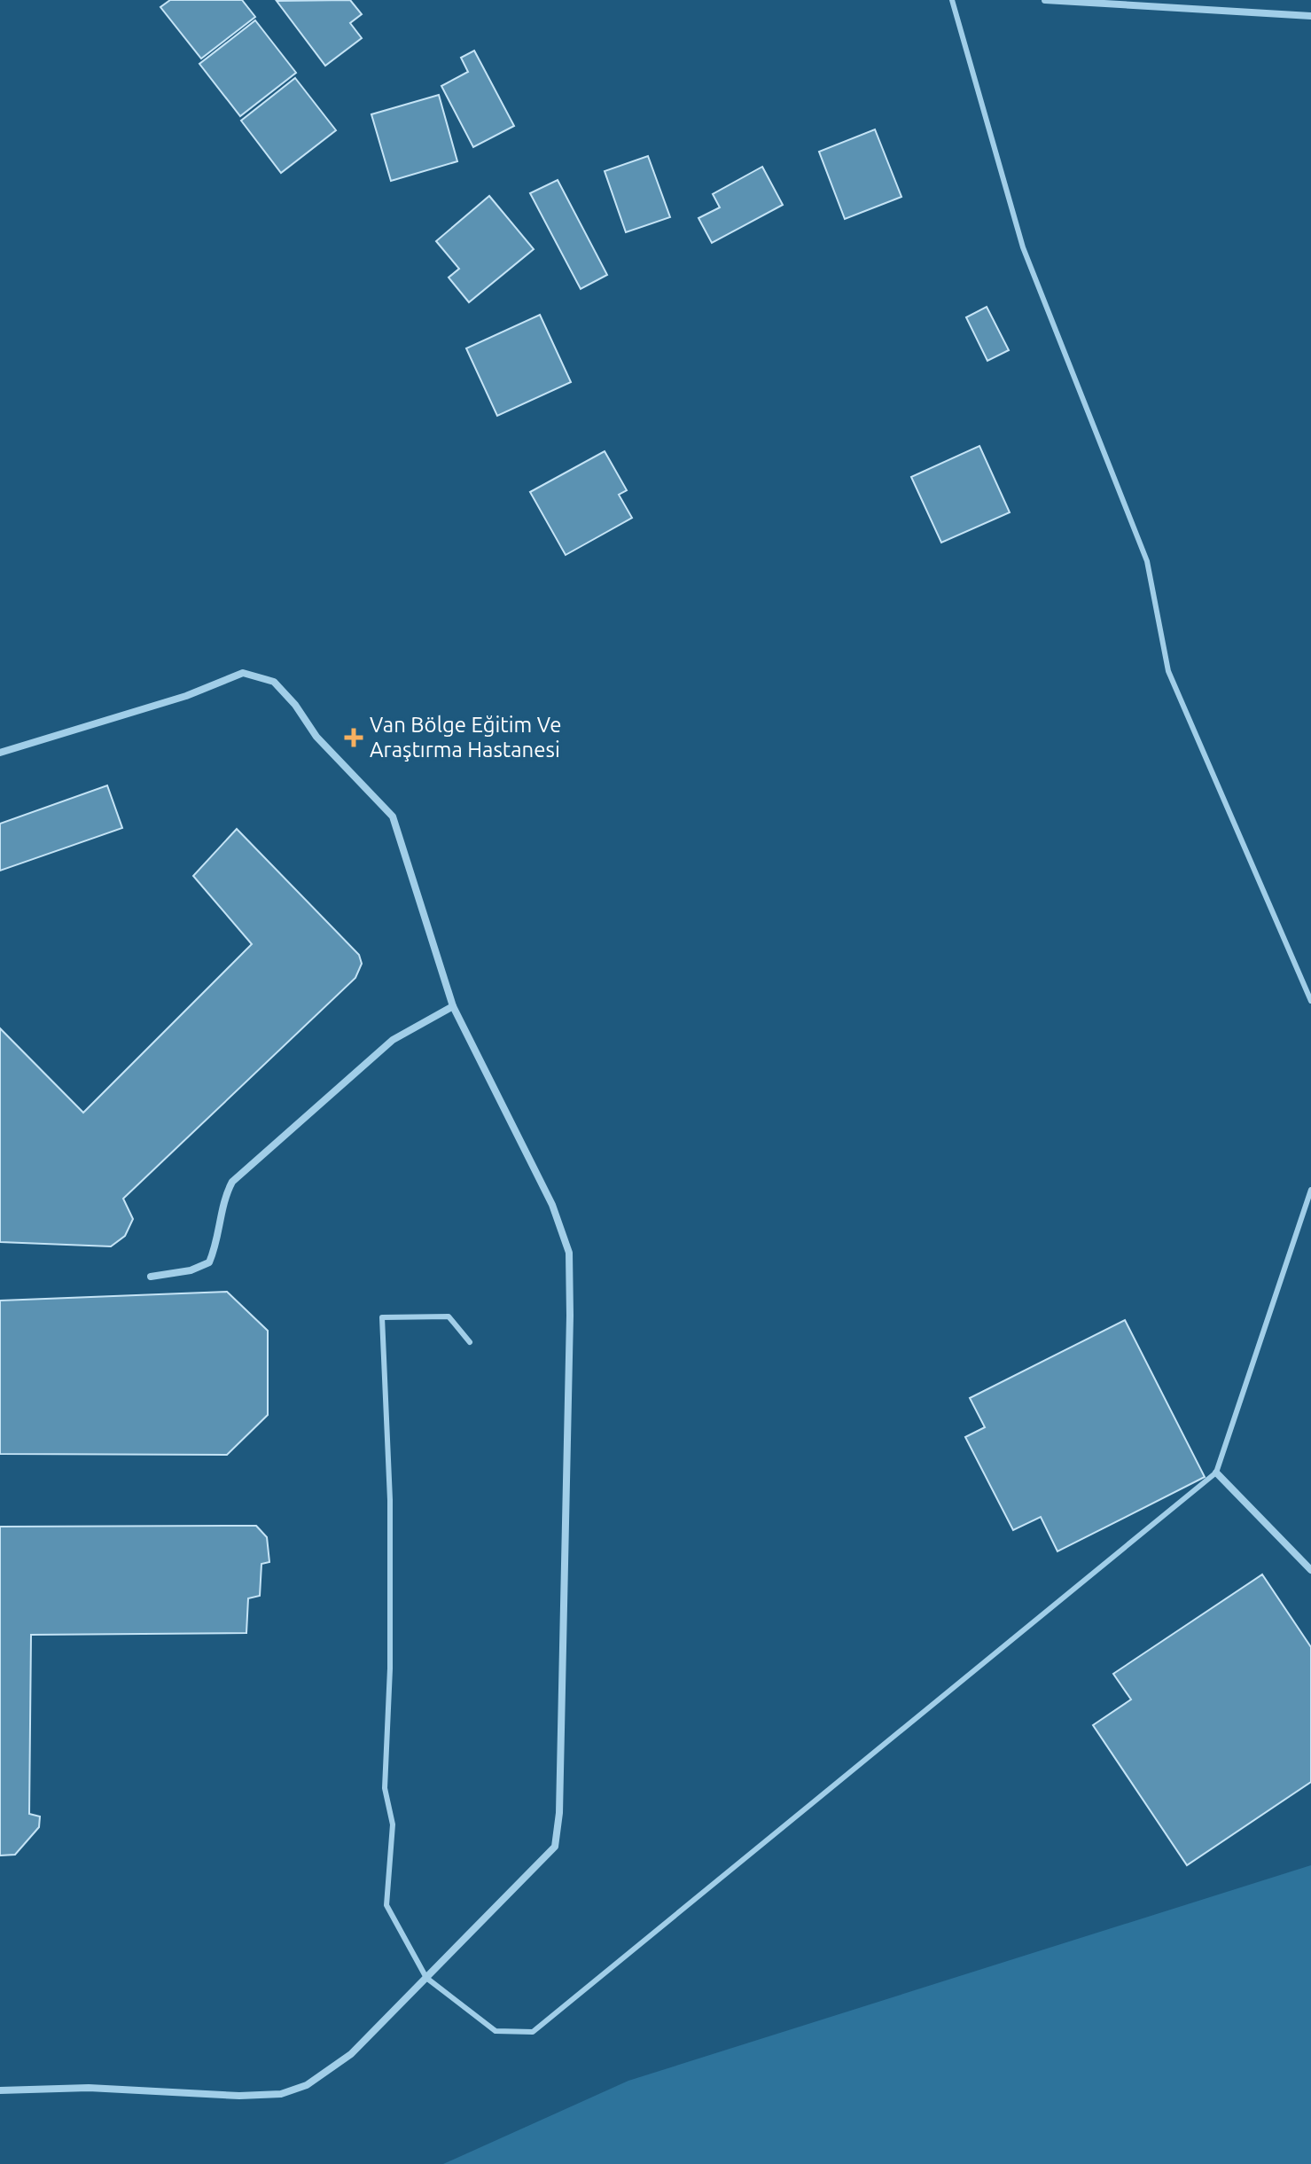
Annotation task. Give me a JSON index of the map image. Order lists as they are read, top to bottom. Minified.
{"places":{"health":["Van Bölge Eğitim Ve Araştırma Hastanesi"]}}
